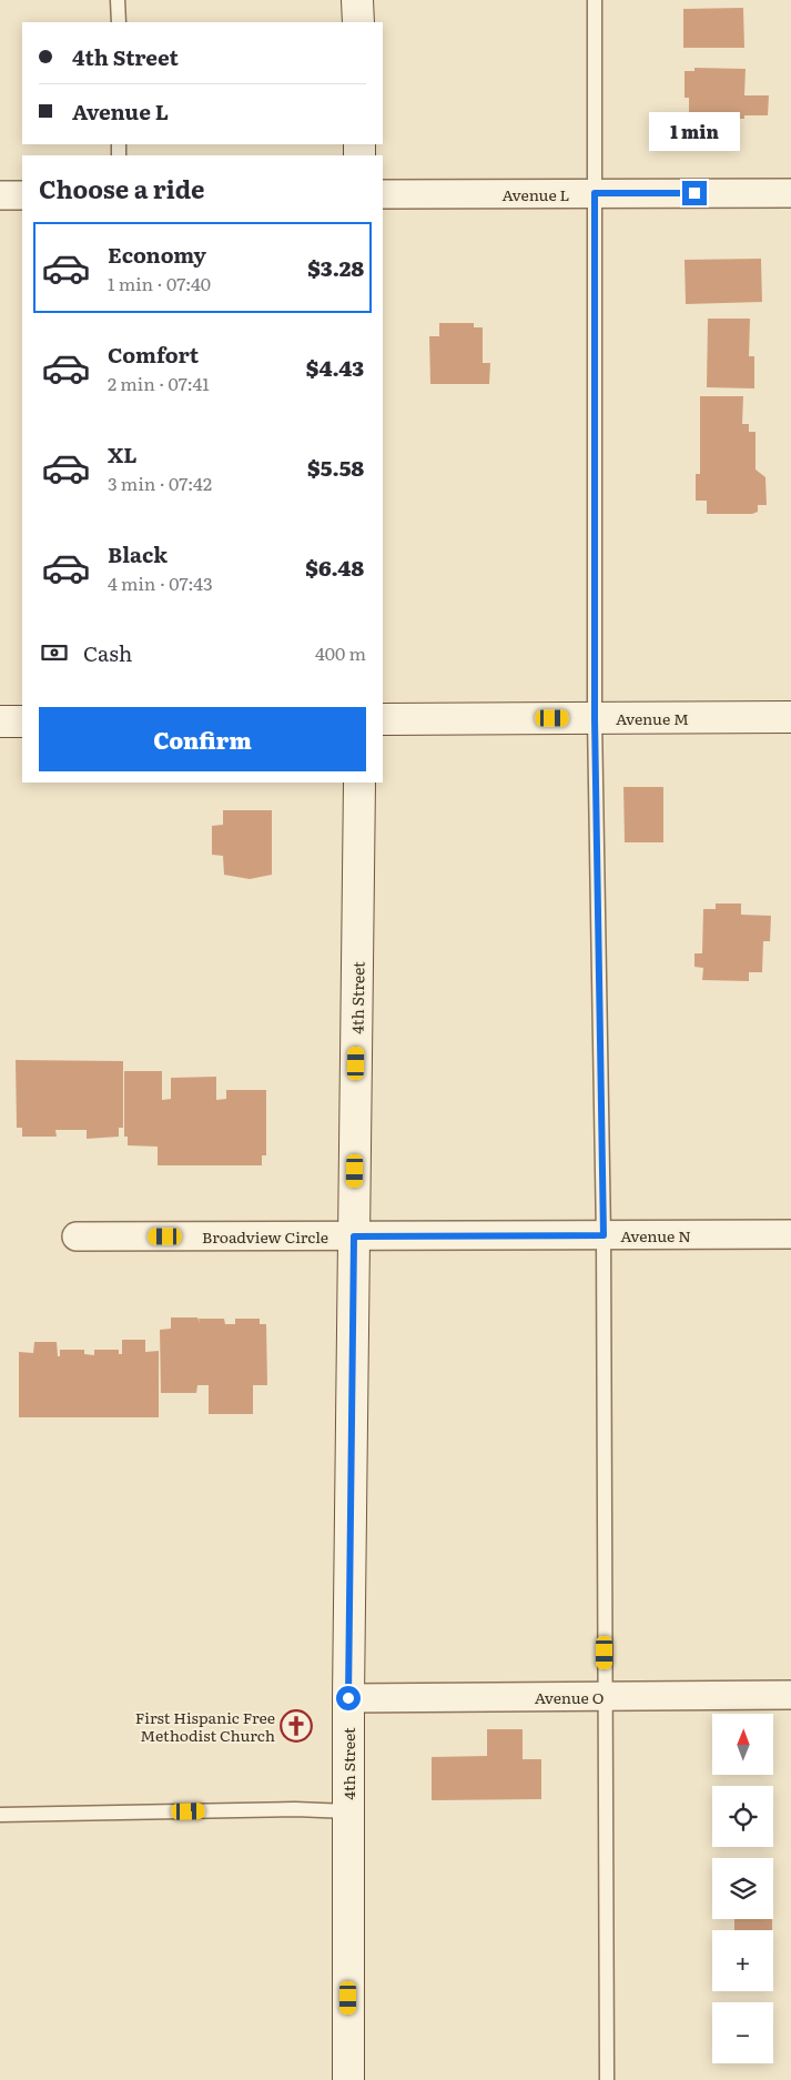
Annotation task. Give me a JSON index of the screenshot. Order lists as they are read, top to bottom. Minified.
{"streets":{"street":["Avenue L","Avenue M","4th Street","Avenue N","Broadview Circle","Avenue O"]},"crossings":[["4th Street","Avenue N"],["4th Street","Broadview Circle"],["4th Street","Avenue O"],["Avenue N","Broadview Circle"]],"places":{"church":["First Hispanic Free Methodist Church"]},"north":"top","page":{"banner":["4th Street","Avenue L"],"bubble":"1 min","heading":"Choose a ride","list":[{"name":"Economy","note":"1 min · 07:40","value":"$3.28"},{"name":"Comfort","note":"2 min · 07:41","value":"$4.43"},{"name":"XL","note":"3 min · 07:42","value":"$5.58"},{"name":"Black","note":"4 min · 07:43","value":"$6.48"}],"pay":["Cash","400 m"],"buttons":"Confirm","map_buttons":["+","−"]}}
